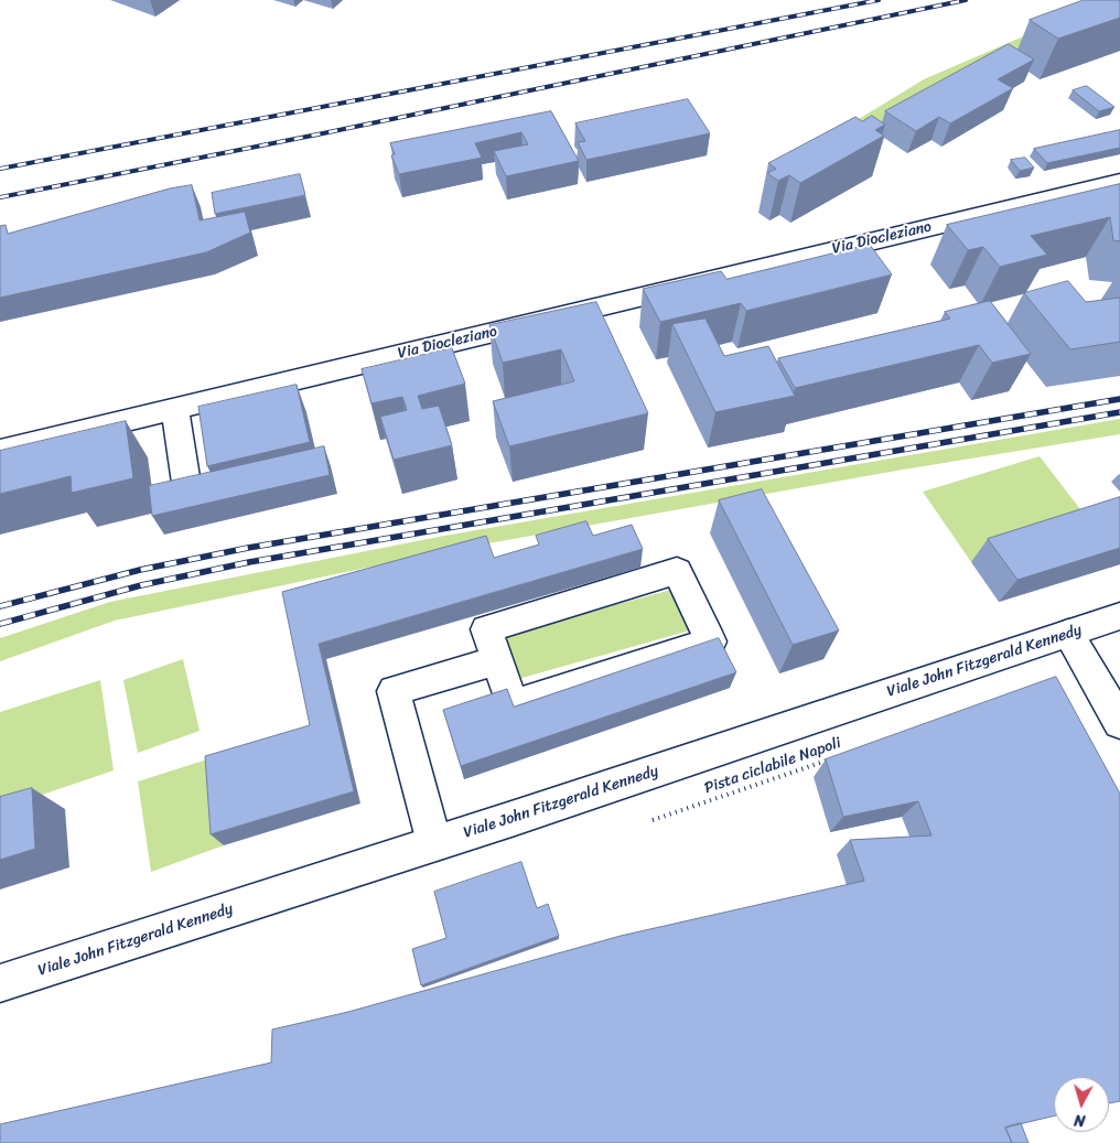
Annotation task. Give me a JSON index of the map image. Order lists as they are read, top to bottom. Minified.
{"streets":{"street":["Via Diocleziano","Viale John Fitzgerald Kennedy"],"path":["Pista ciclabile Napoli"]},"north":"bottom"}
